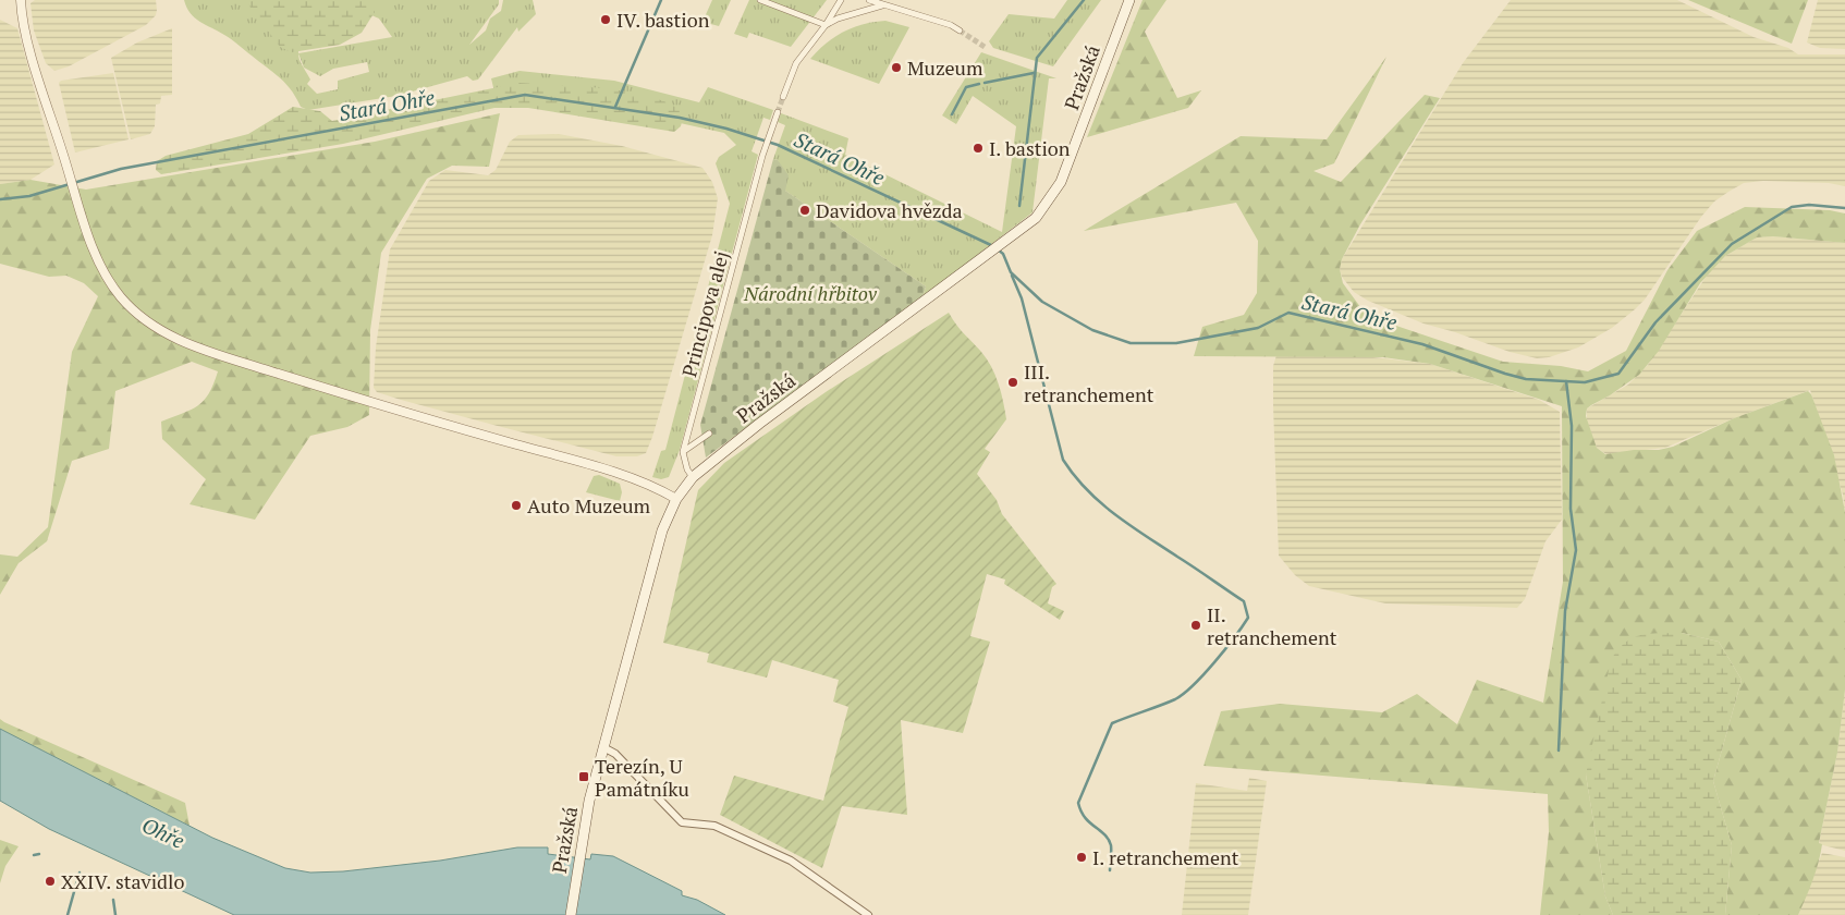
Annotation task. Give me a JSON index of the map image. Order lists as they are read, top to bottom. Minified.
{"streets":{"main road":["Pražská"],"street":["Principova alej"]},"water":["Stará Ohře","Ohře"],"parks":["Národní hřbitov"],"places":{"other":["IV. bastion","Muzeum","I. bastion","Davidova hvězda","III. retranchement","Auto Muzeum","II. retranchement","I. retranchement","XXIV. stavidlo"],"transit":["Terezín, U Památníku"]}}
